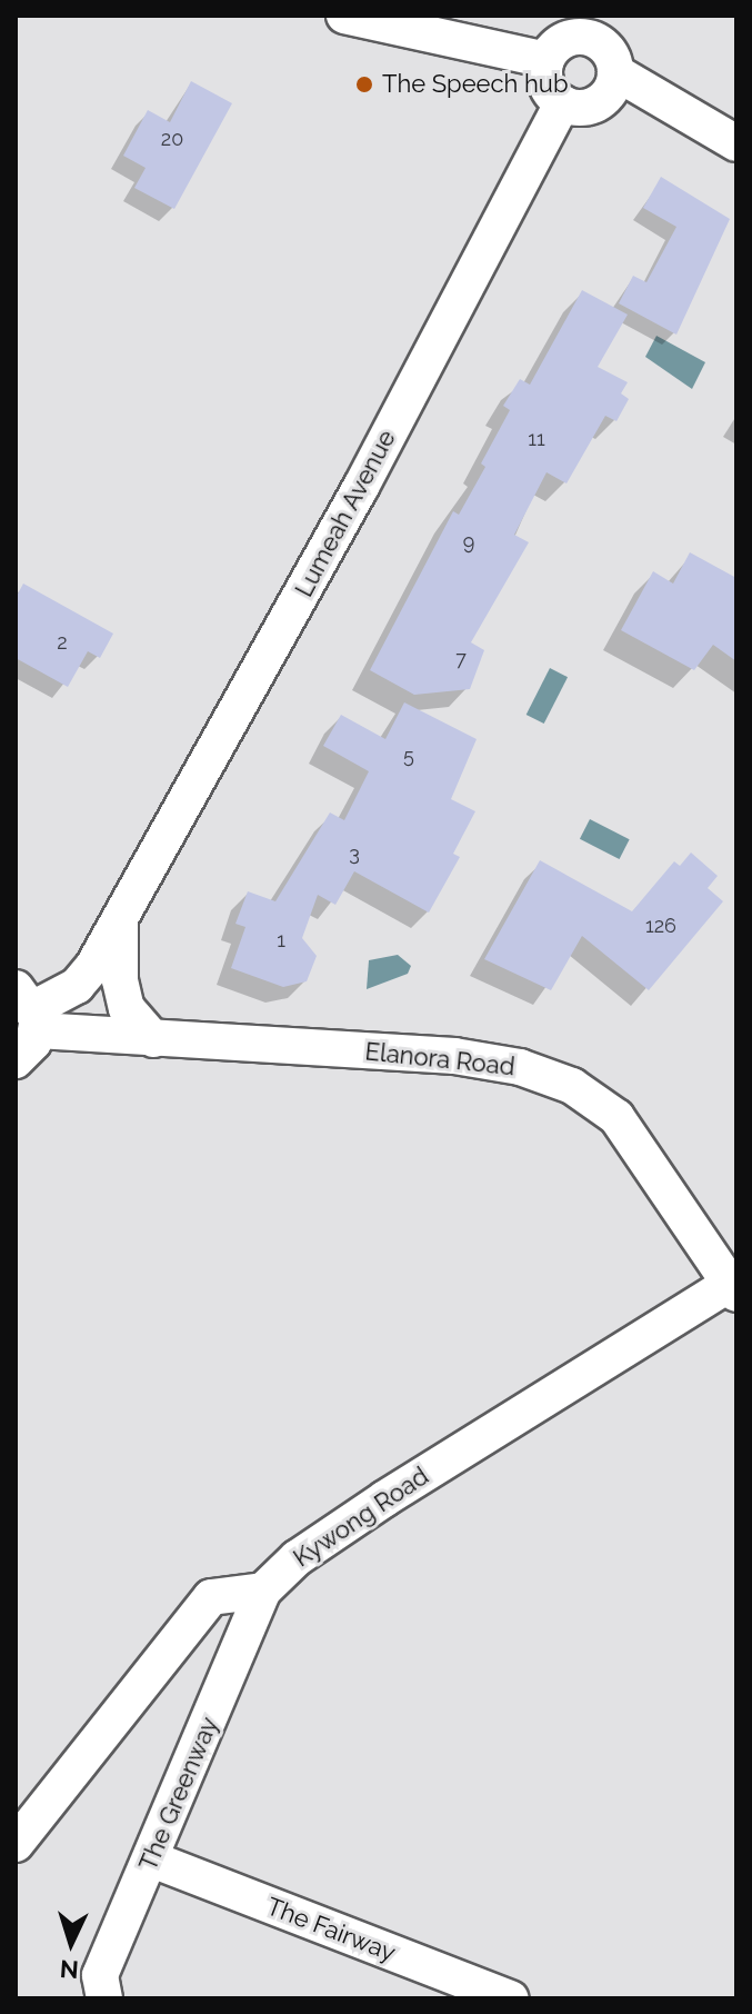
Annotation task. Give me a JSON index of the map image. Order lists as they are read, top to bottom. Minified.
{"streets":{"street":["Lumeah Avenue","Elanora Road","Kywong Road","The Greenway","The Fairway"]},"crossings":[["Lumeah Avenue","Elanora Road"],["Elanora Road","Kywong Road"],["Kywong Road","The Greenway"],["The Greenway","The Fairway"]],"places":["The Speech hub"],"house_numbers":["20","11","9","2","7","5","3","126","1"],"north":"bottom"}
